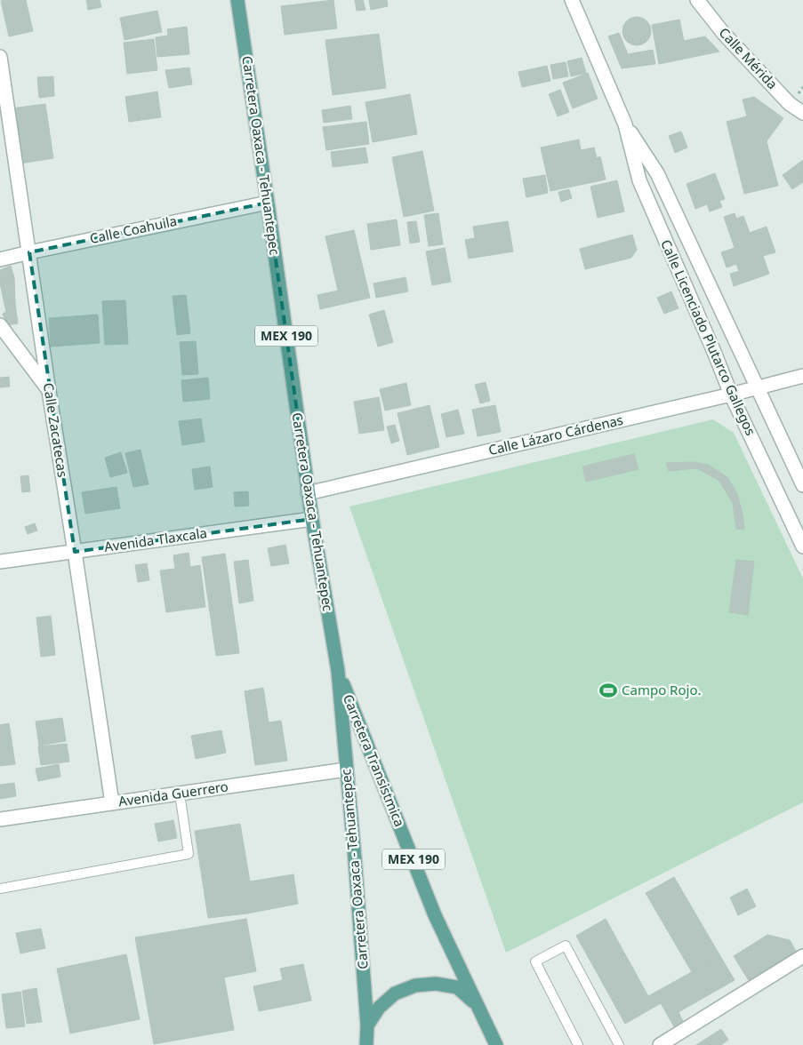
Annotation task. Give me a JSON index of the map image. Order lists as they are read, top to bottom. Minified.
{"streets":{"main road":["Carretera Oaxaca - Tehuantepec","MEX 190","Carretera Transistmica"],"street":["Calle Mérida","Calle Coahuila","Calle Licenciado Plutarco Gallegos","Calle Zacatecas","Calle Lázaro Cárdenas","Avenida Tlaxcala","Avenida Guerrero"]},"crossings":[["Carretera Oaxaca - Tehuantepec","Calle Coahuila"],["Carretera Oaxaca - Tehuantepec","MEX 190"],["Carretera Oaxaca - Tehuantepec","Calle Lázaro Cárdenas"],["Carretera Oaxaca - Tehuantepec","Avenida Tlaxcala"],["Carretera Oaxaca - Tehuantepec","Carretera Transistmica"],["Carretera Oaxaca - Tehuantepec","Avenida Guerrero"],["Calle Coahuila","Calle Zacatecas"],["MEX 190","Carretera Transistmica"],["Calle Licenciado Plutarco Gallegos","Calle Lázaro Cárdenas"],["Calle Zacatecas","Avenida Tlaxcala"],["Calle Zacatecas","Avenida Guerrero"]],"places":{"sports":["Campo Rojo."]}}
